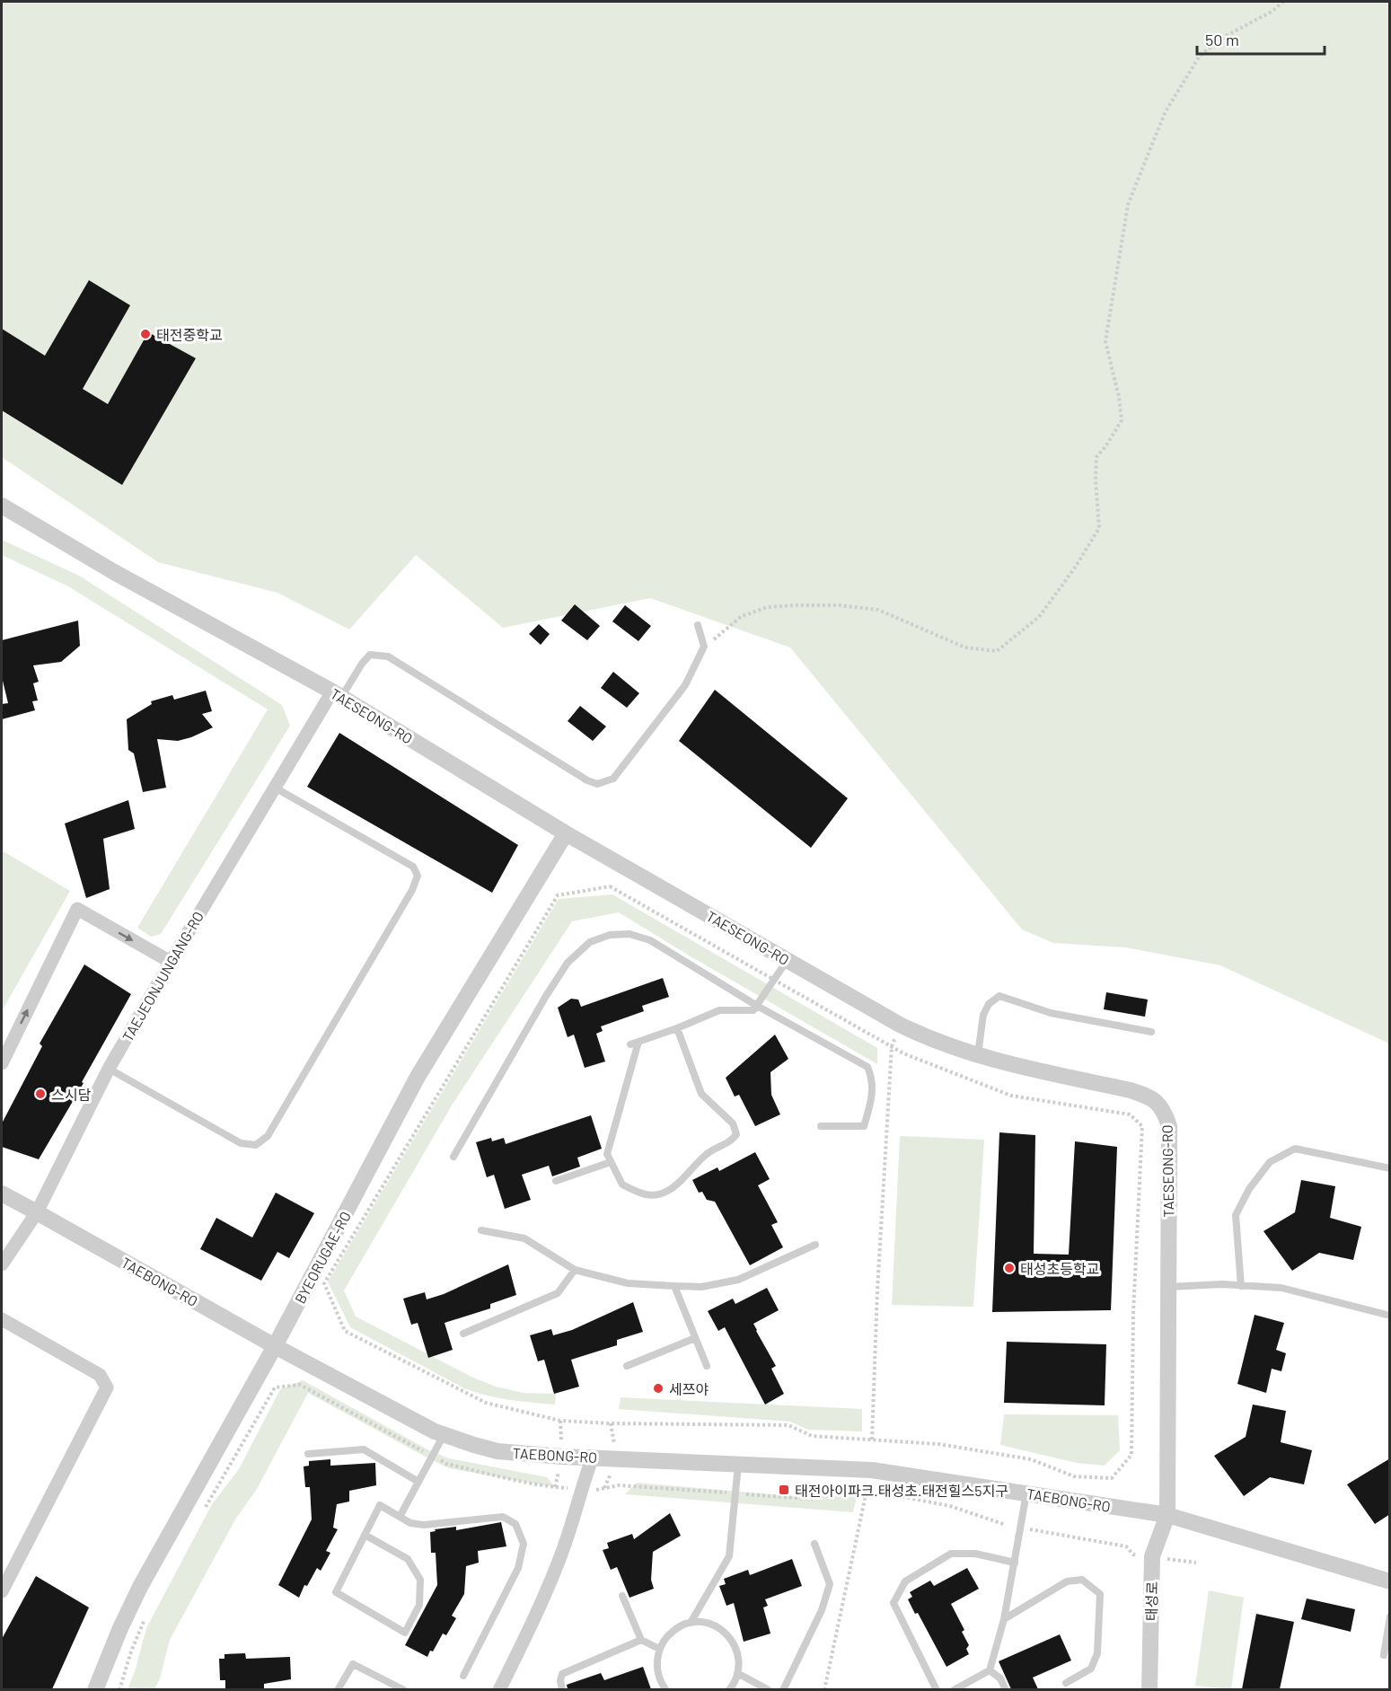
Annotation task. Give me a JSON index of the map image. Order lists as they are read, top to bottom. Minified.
{"streets":{"street":["TAESEONG-RO","TAEJEONJUNGANG-RO","BYEORUGAE-RO","TAEBONG-RO","태성로"]},"crossings":[["TAESEONG-RO","TAEJEONJUNGANG-RO"],["TAESEONG-RO","BYEORUGAE-RO"],["TAESEONG-RO","TAEBONG-RO"],["TAESEONG-RO","태성로"],["TAEJEONJUNGANG-RO","TAEBONG-RO"],["BYEORUGAE-RO","TAEBONG-RO"],["TAEBONG-RO","태성로"]],"places":{"other":["태전중학교","스시담","태성초등학교","세쯔야"],"transit":["태전아이파크.태성초.태전힐스5지구"]},"scale_bar":"50 m"}
